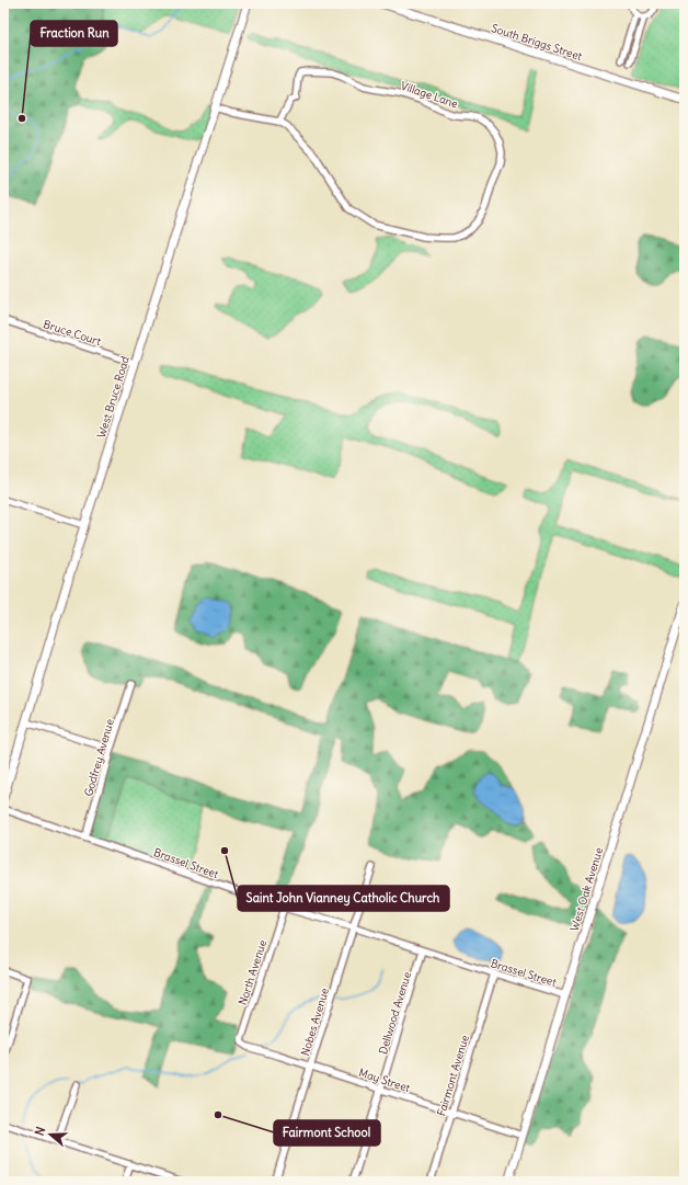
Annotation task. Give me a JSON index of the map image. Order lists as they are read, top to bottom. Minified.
{"streets":{"street":["South Briggs Street","Village Lane","Bruce Court","West Bruce Road","Godfrey Avenue","Brassel Street","West Oak Avenue","North Avenue","Dellwood Avenue","Nobes Avenue","Fairmont Avenue","May Street"]},"crossings":[["Village Lane","West Bruce Road"],["Bruce Court","West Bruce Road"],["Godfrey Avenue","Brassel Street"],["Brassel Street","West Oak Avenue"],["Brassel Street","North Avenue"],["Brassel Street","Dellwood Avenue"],["Brassel Street","Nobes Avenue"],["Brassel Street","Fairmont Avenue"],["West Oak Avenue","May Street"],["North Avenue","May Street"],["Dellwood Avenue","May Street"],["Nobes Avenue","May Street"],["Fairmont Avenue","May Street"]],"places":["Fraction Run","Saint John Vianney Catholic Church","Fairmont School"],"north":"left"}
